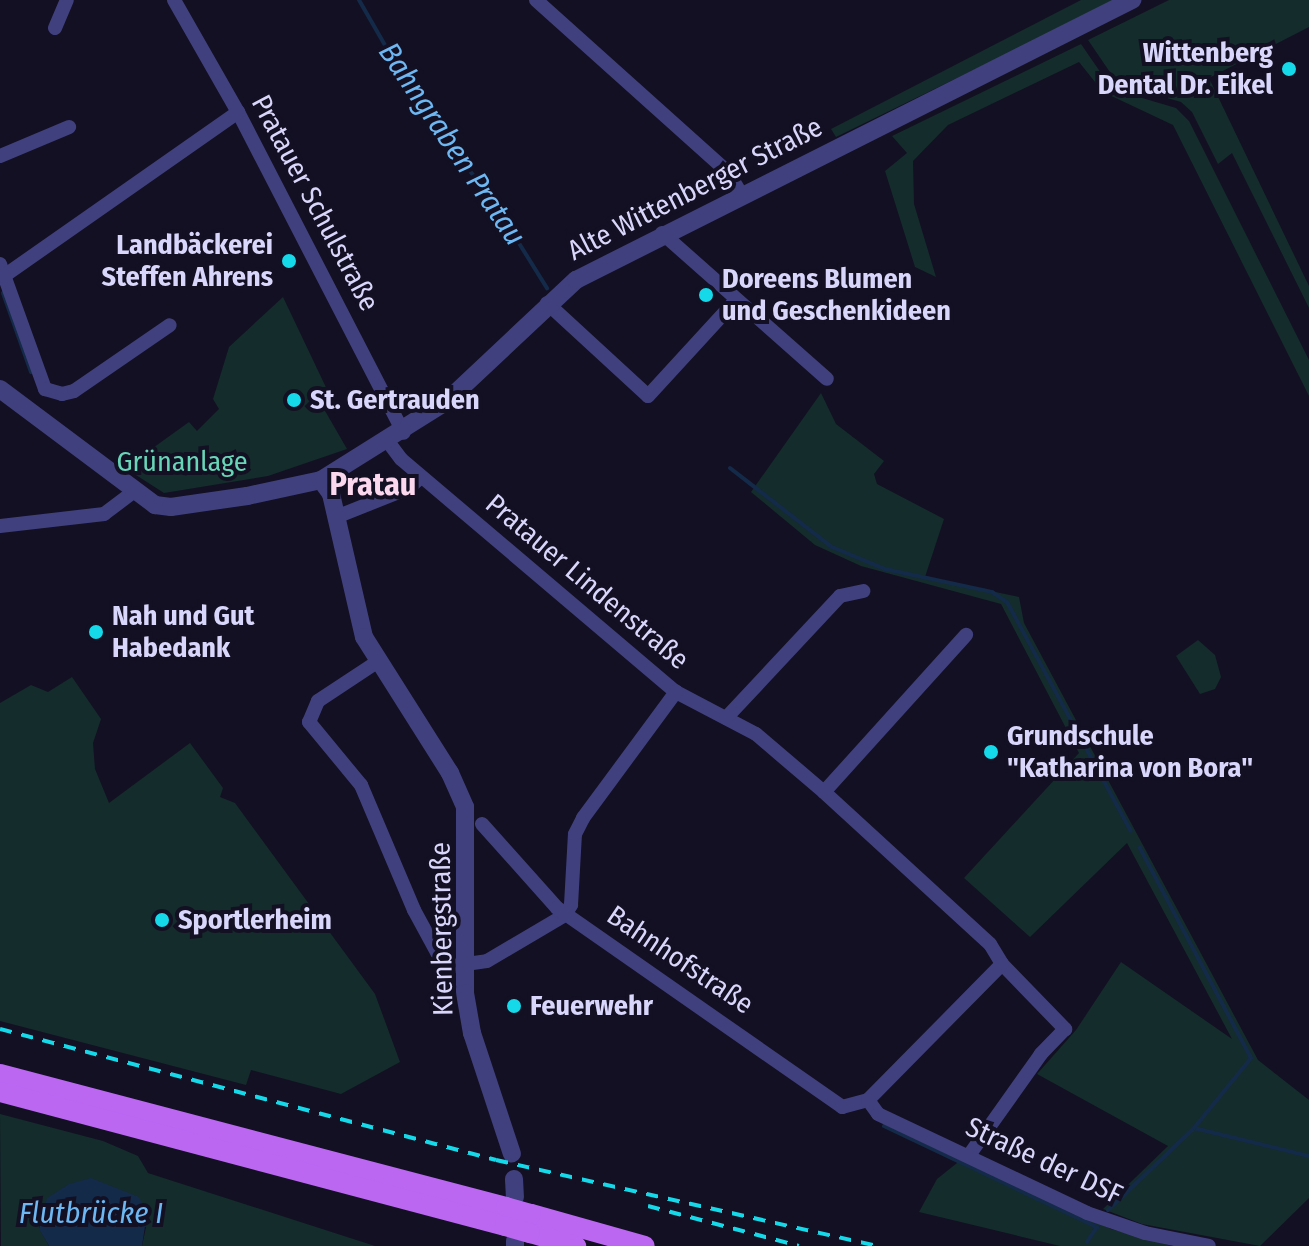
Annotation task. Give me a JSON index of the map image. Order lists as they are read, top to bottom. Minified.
{"streets":{"street":["Alte Wittenberger Straße","Pratauer Schulstraße","Pratauer Lindenstraße","Kienbergstraße","Bahnhofstraße","Straße der DSF"]},"crossings":[["Alte Wittenberger Straße","Pratauer Schulstraße"],["Pratauer Schulstraße","Pratauer Lindenstraße"],["Pratauer Lindenstraße","Straße der DSF"],["Bahnhofstraße","Straße der DSF"]],"districts":["Pratau"],"water":["Bahngraben Pratau","Flutbrücke I"],"parks":["Grünanlage"],"places":["Wittenberg Dental Dr. Eikel","Landbäckerei Steffen Ahrens","Doreens Blumen und Geschenkideen","St. Gertrauden","Nah und Gut Habedank","Grundschule \"Katharina von Bora\"","Sportlerheim","Feuerwehr"]}
